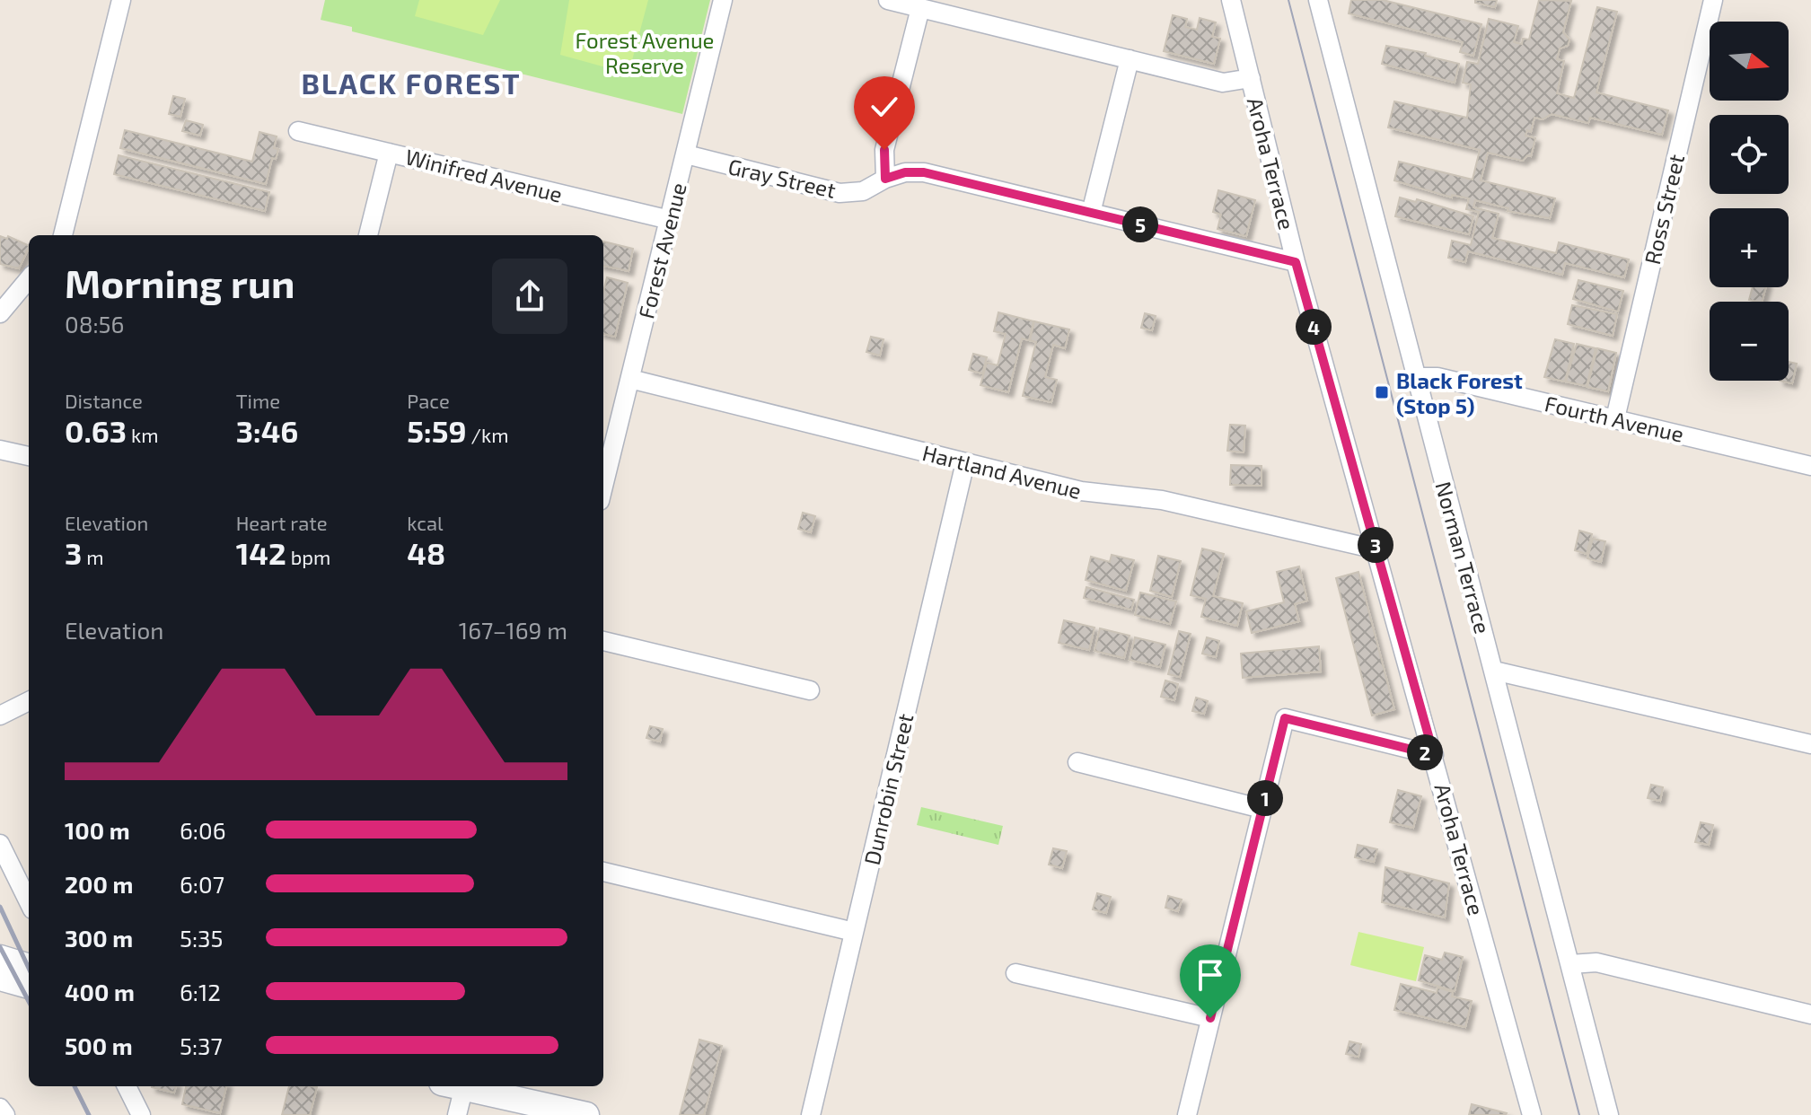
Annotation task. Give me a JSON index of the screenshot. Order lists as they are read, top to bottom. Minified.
{"streets":{"street":["Aroha Terrace","Winifred Avenue","Gray Street","Ross Street","Forest Avenue","Fourth Avenue","Hartland Avenue","Norman Terrace","Dunrobin Street"]},"crossings":[["Aroha Terrace","Gray Street"],["Aroha Terrace","Hartland Avenue"],["Winifred Avenue","Forest Avenue"],["Gray Street","Forest Avenue"],["Ross Street","Fourth Avenue"],["Forest Avenue","Hartland Avenue"],["Fourth Avenue","Norman Terrace"],["Hartland Avenue","Dunrobin Street"]],"districts":["BLACK FOREST"],"parks":["Forest Avenue Reserve"],"places":{"transit":["Black Forest (Stop 5)"]},"north":"right","page":{"map_buttons":["+","−"],"pins":["5","4","3","2","1"],"heading":["Morning run","08:56"],"stats":[["Distance","0.63 km"],["Time","3:46"],["Pace","5:59 /km"],["Elevation","3 m"],["Heart rate","142 bpm"],["kcal","48"]],"chart":["Elevation","167–169 m"],"list":[{"name":"100 m","note":"6:06"},{"name":"200 m","note":"6:07"},{"name":"300 m","note":"5:35"},{"name":"400 m","note":"6:12"},{"name":"500 m","note":"5:37"}]}}
